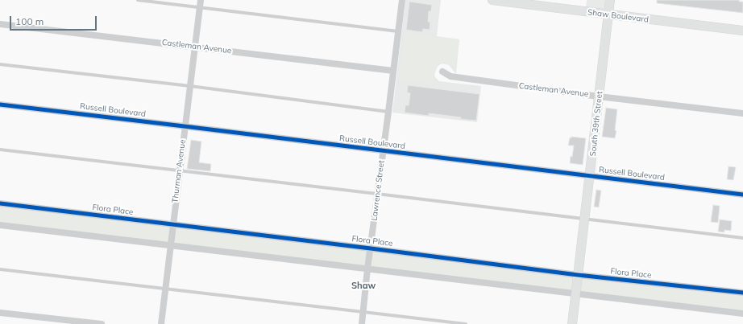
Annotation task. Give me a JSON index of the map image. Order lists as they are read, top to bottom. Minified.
{"streets":{"street":["Shaw Boulevard","Castleman Avenue","Russell Boulevard","South 39th Street","Thurman Avenue","Lawrence Street","Flora Place"]},"crossings":[["Shaw Boulevard","South 39th Street"],["Castleman Avenue","South 39th Street"],["Castleman Avenue","Thurman Avenue"],["Castleman Avenue","Lawrence Street"],["Russell Boulevard","South 39th Street"],["Russell Boulevard","Thurman Avenue"],["Russell Boulevard","Lawrence Street"],["South 39th Street","Flora Place"],["Thurman Avenue","Flora Place"],["Lawrence Street","Flora Place"]],"districts":["Shaw"],"scale_bar":"100 m"}
